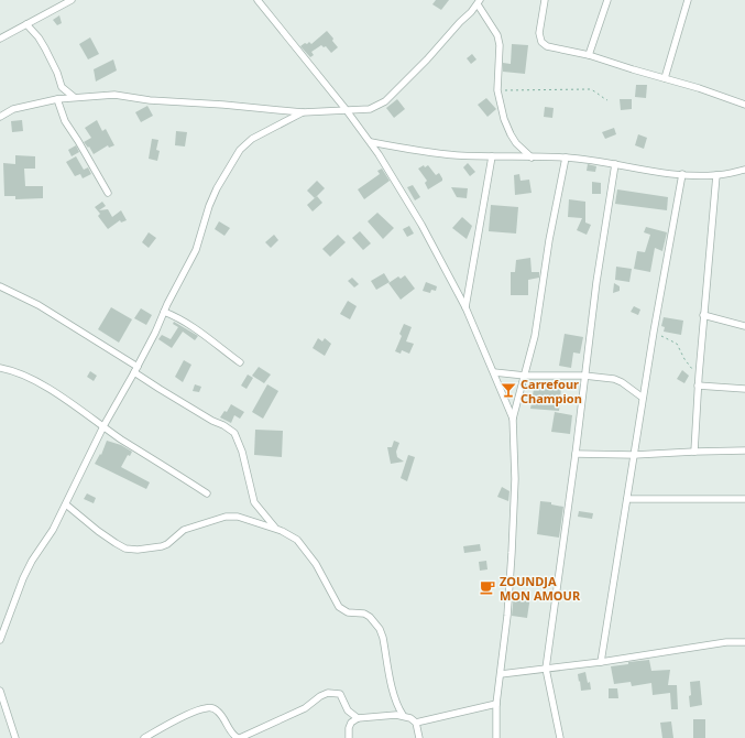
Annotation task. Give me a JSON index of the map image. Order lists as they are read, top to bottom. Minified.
{"places":{"bar":["Carrefour Champion"],"cafe":["ZOUNDJA MON AMOUR"]}}
